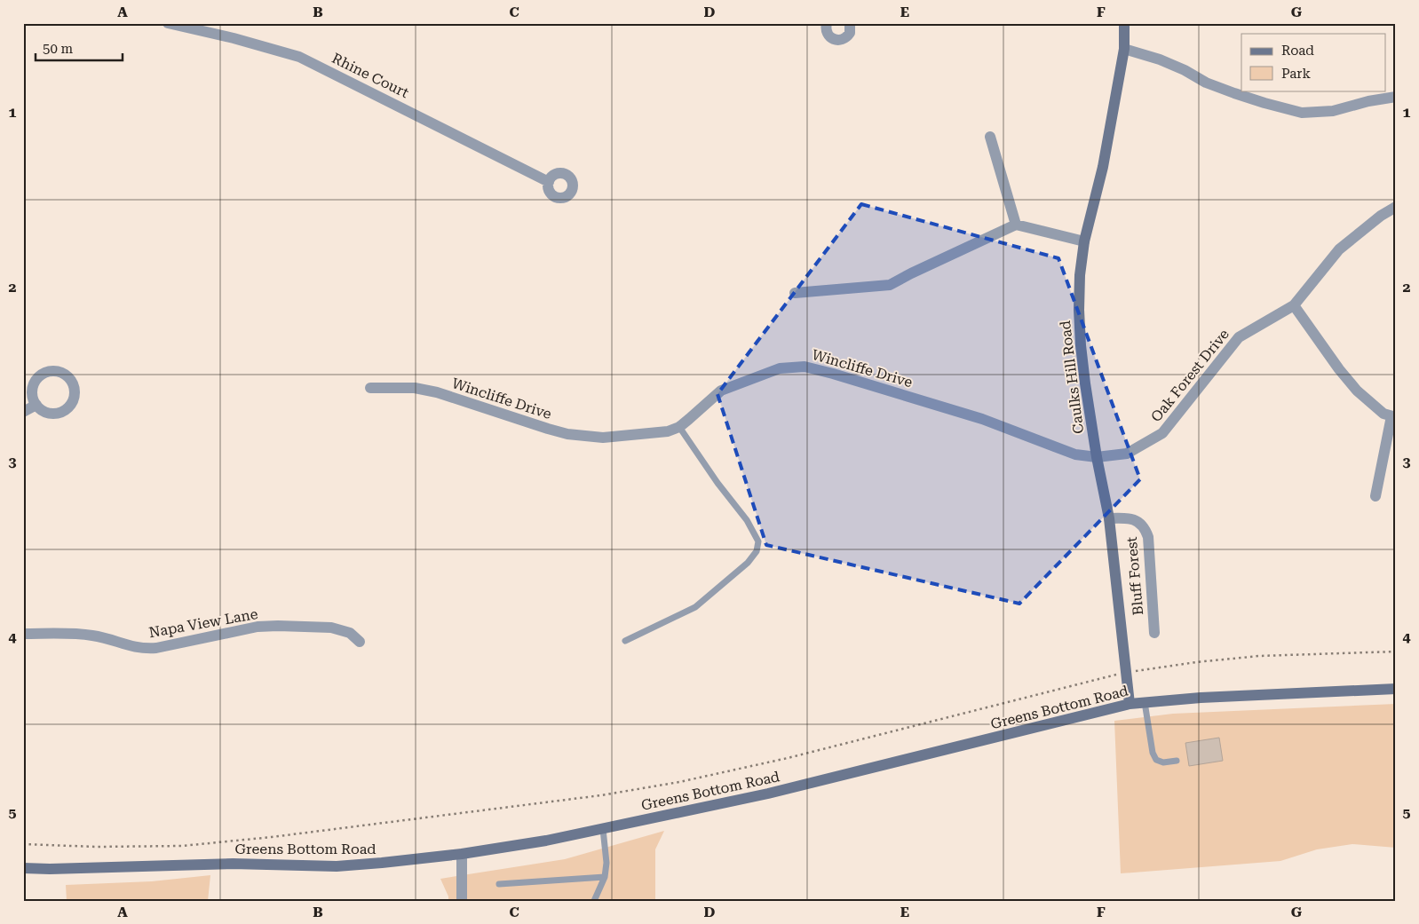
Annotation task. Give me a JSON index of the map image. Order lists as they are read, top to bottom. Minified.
{"streets":{"street":["Rhine Court","Wincliffe Drive","Oak Forest Drive","Caulks Hill Road","Bluff Forest","Napa View Lane","Greens Bottom Road"]},"crossings":[["Wincliffe Drive","Oak Forest Drive"],["Wincliffe Drive","Caulks Hill Road"],["Oak Forest Drive","Caulks Hill Road"],["Caulks Hill Road","Bluff Forest"],["Caulks Hill Road","Greens Bottom Road"]],"legend":["Road","Park"],"scale_bar":"50 m","grid":{"columns":["A","B","C","D","E","F","G"],"rows":["1","2","3","4","5"]}}
